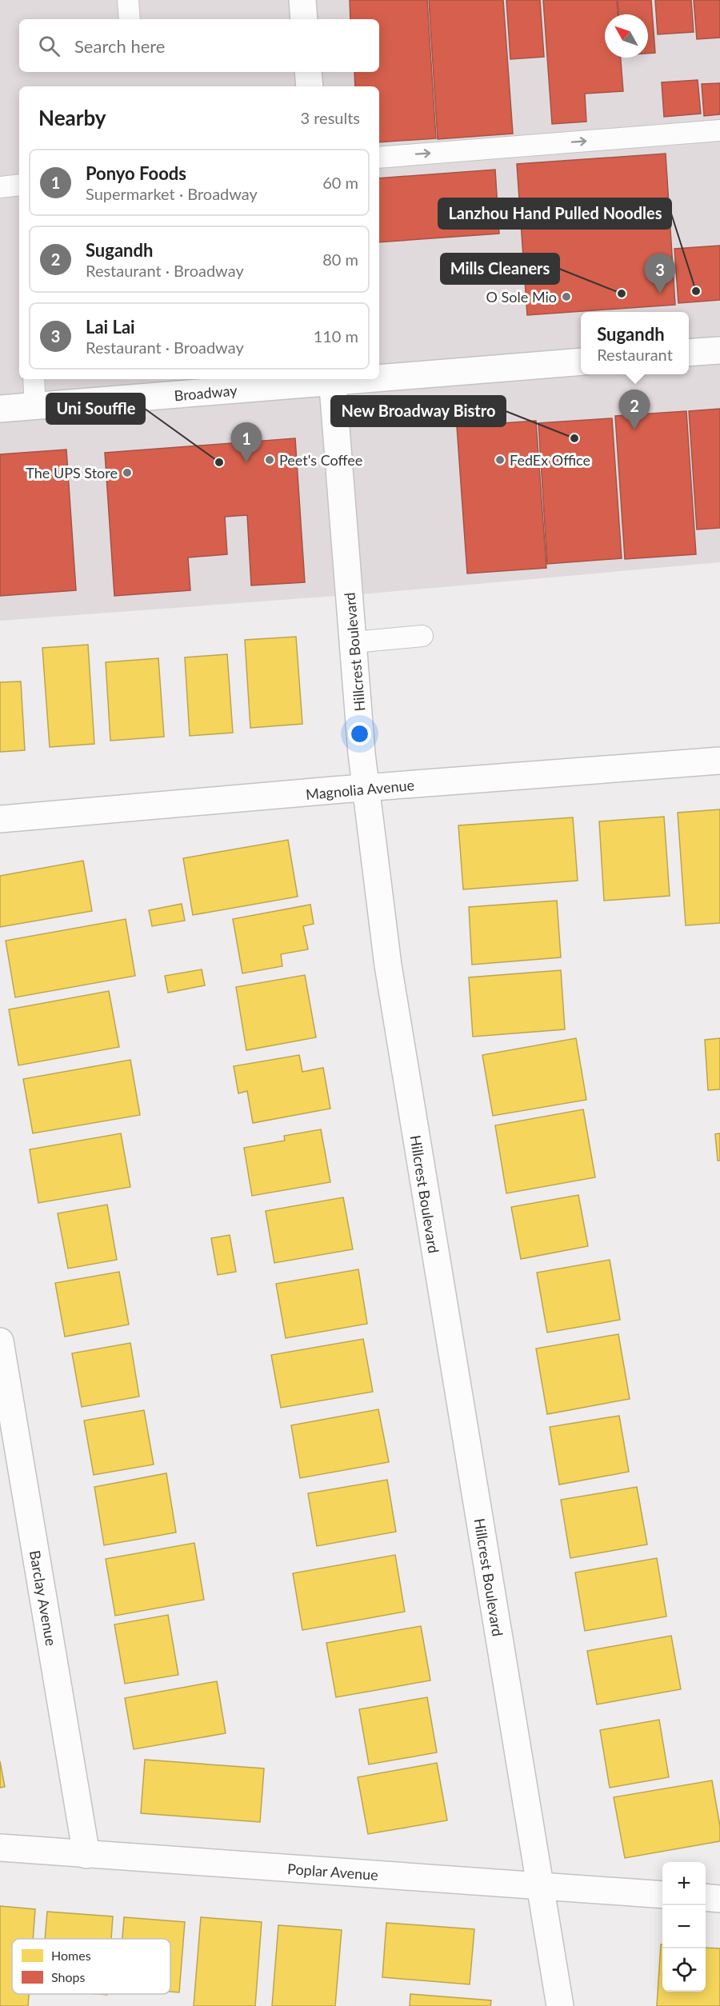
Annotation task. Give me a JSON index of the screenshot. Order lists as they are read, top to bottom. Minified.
{"streets":{"street":["Broadway","Hillcrest Boulevard","Magnolia Avenue","Barclay Avenue","Poplar Avenue"]},"crossings":[["Broadway","Hillcrest Boulevard"],["Hillcrest Boulevard","Magnolia Avenue"],["Hillcrest Boulevard","Poplar Avenue"],["Barclay Avenue","Poplar Avenue"]],"places":["Lanzhou Hand Pulled Noodles","Mills Cleaners","O Sole Mio","New Broadway Bistro","Peet's Coffee","FedEx Office","Uni Souffle","The UPS Store"],"legend":["Homes","Shops"],"north":"top left","page":{"search":"Search here","heading":["Nearby","3 results"],"list":[{"mark":"1","name":"Ponyo Foods","note":"Supermarket · Broadway","value":"60 m"},{"mark":"2","name":"Sugandh","note":"Restaurant · Broadway","value":"80 m"},{"mark":"3","name":"Lai Lai","note":"Restaurant · Broadway","value":"110 m"}],"pins":["3","2","1"],"popup":["Sugandh","Restaurant"],"map_buttons":["+","−"]}}
